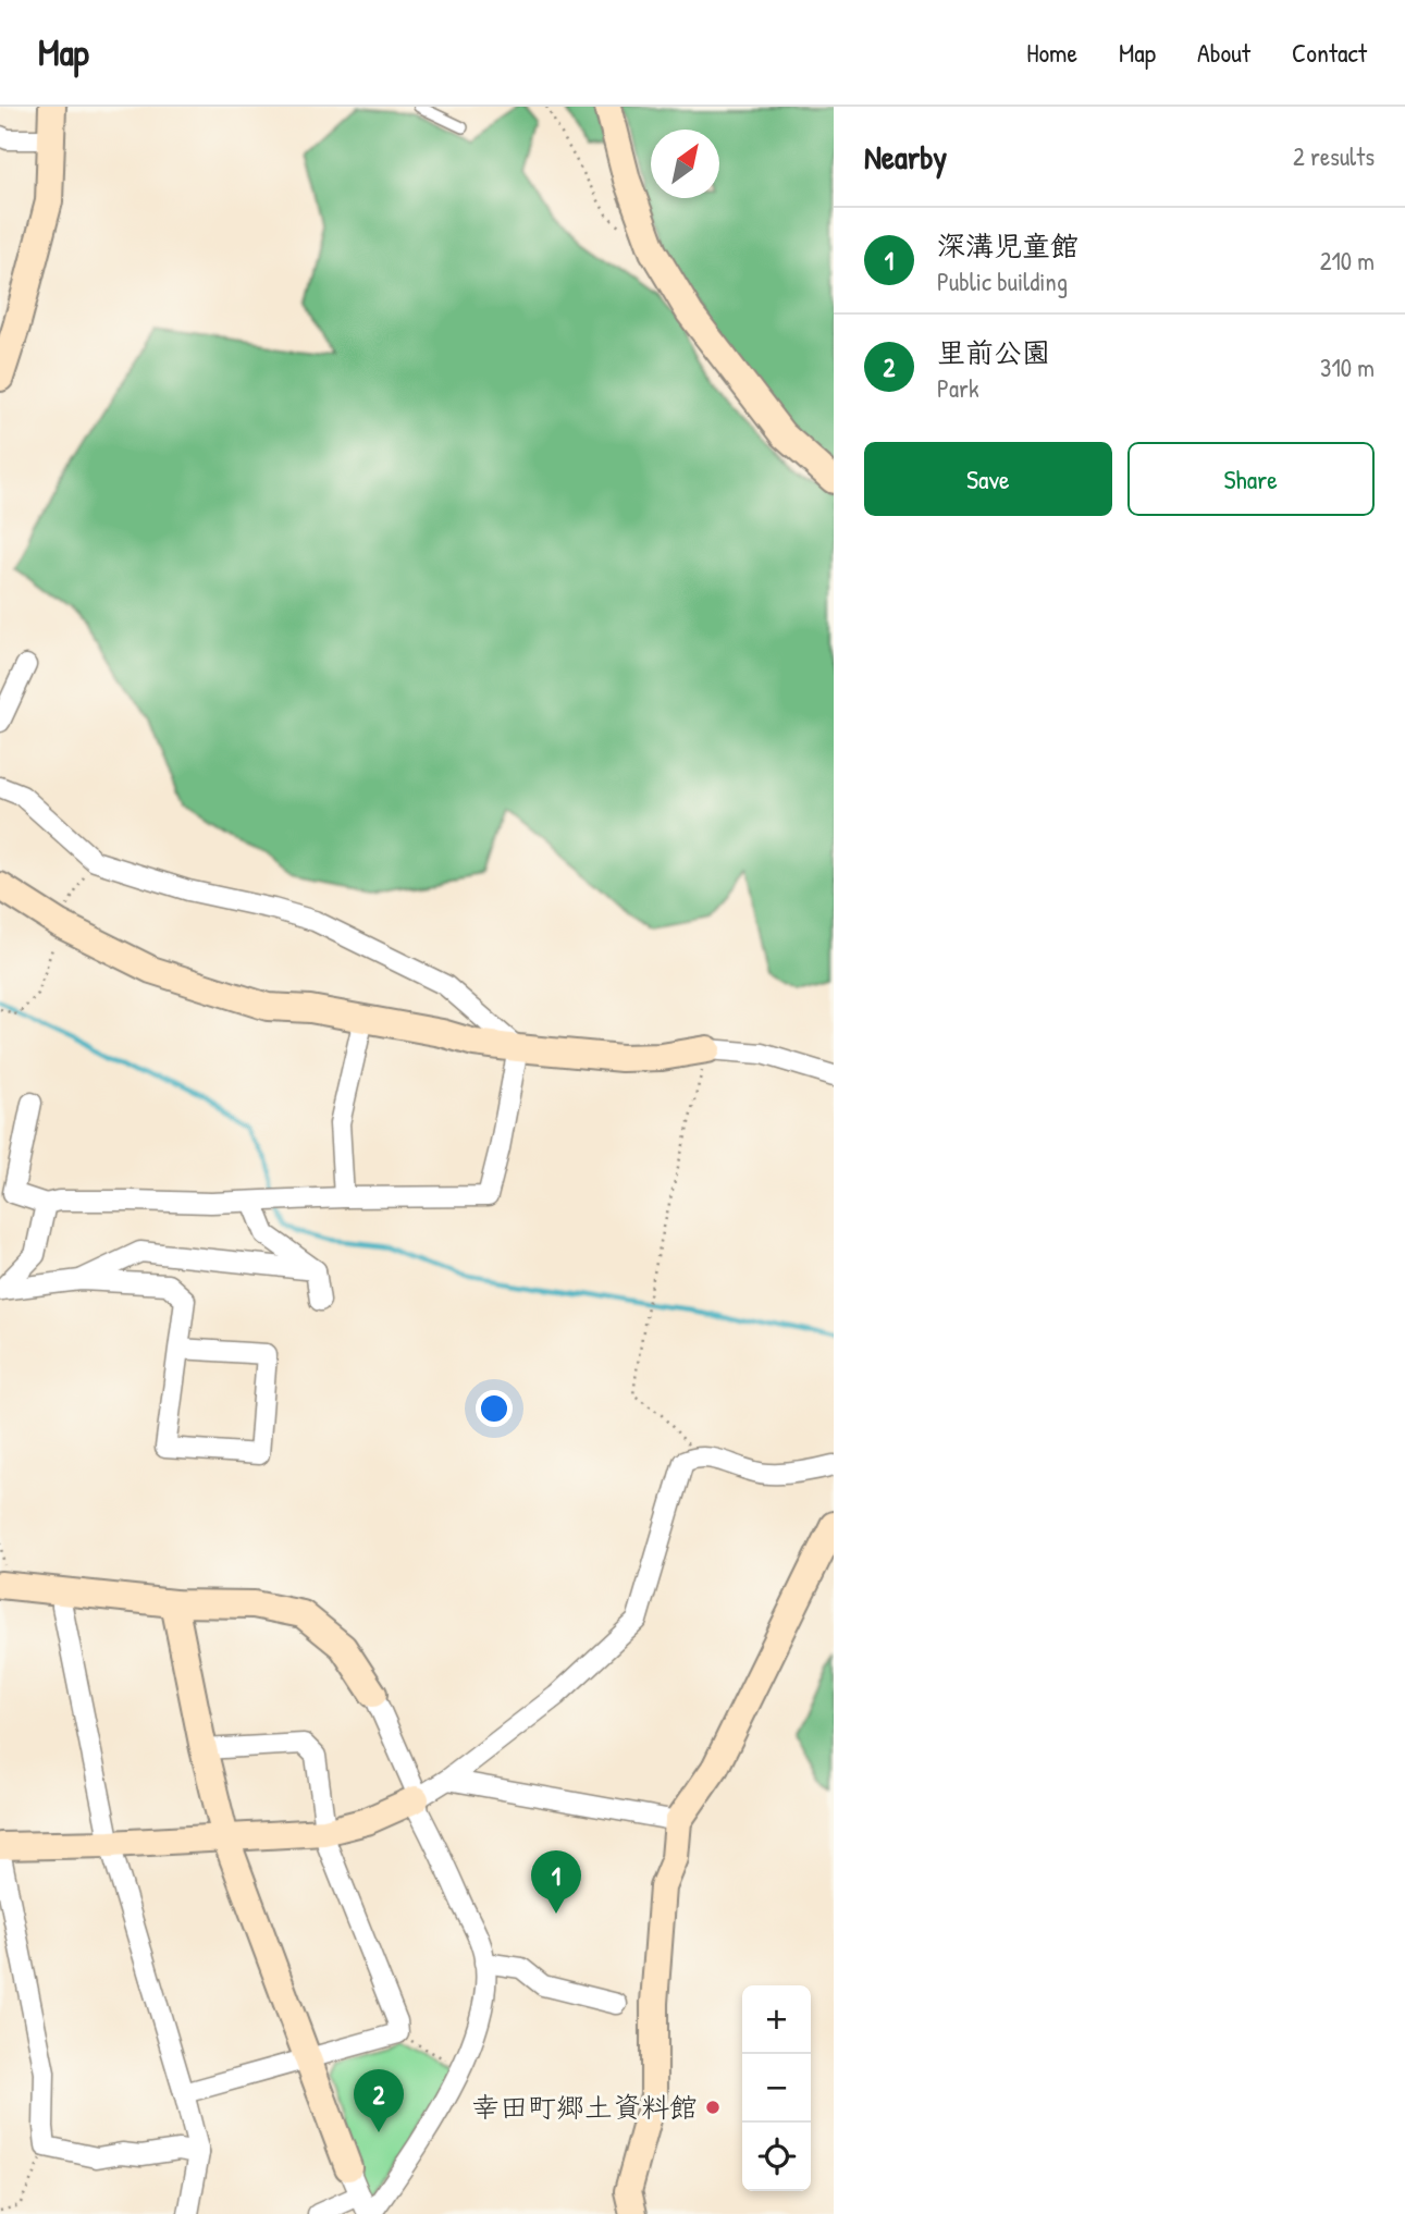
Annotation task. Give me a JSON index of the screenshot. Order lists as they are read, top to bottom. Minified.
{"places":["幸田町郷土資料館"],"north":"top right","page":{"header":"Map","nav":["Home","Map","About","Contact"],"heading":["Nearby","2 results"],"list":[{"mark":"1","name":"深溝児童館","note":"Public building","value":"210 m"},{"mark":"2","name":"里前公園","note":"Park","value":"310 m"}],"buttons":["Save","Share"],"pins":["1","2"],"map_buttons":["+","−"]}}
